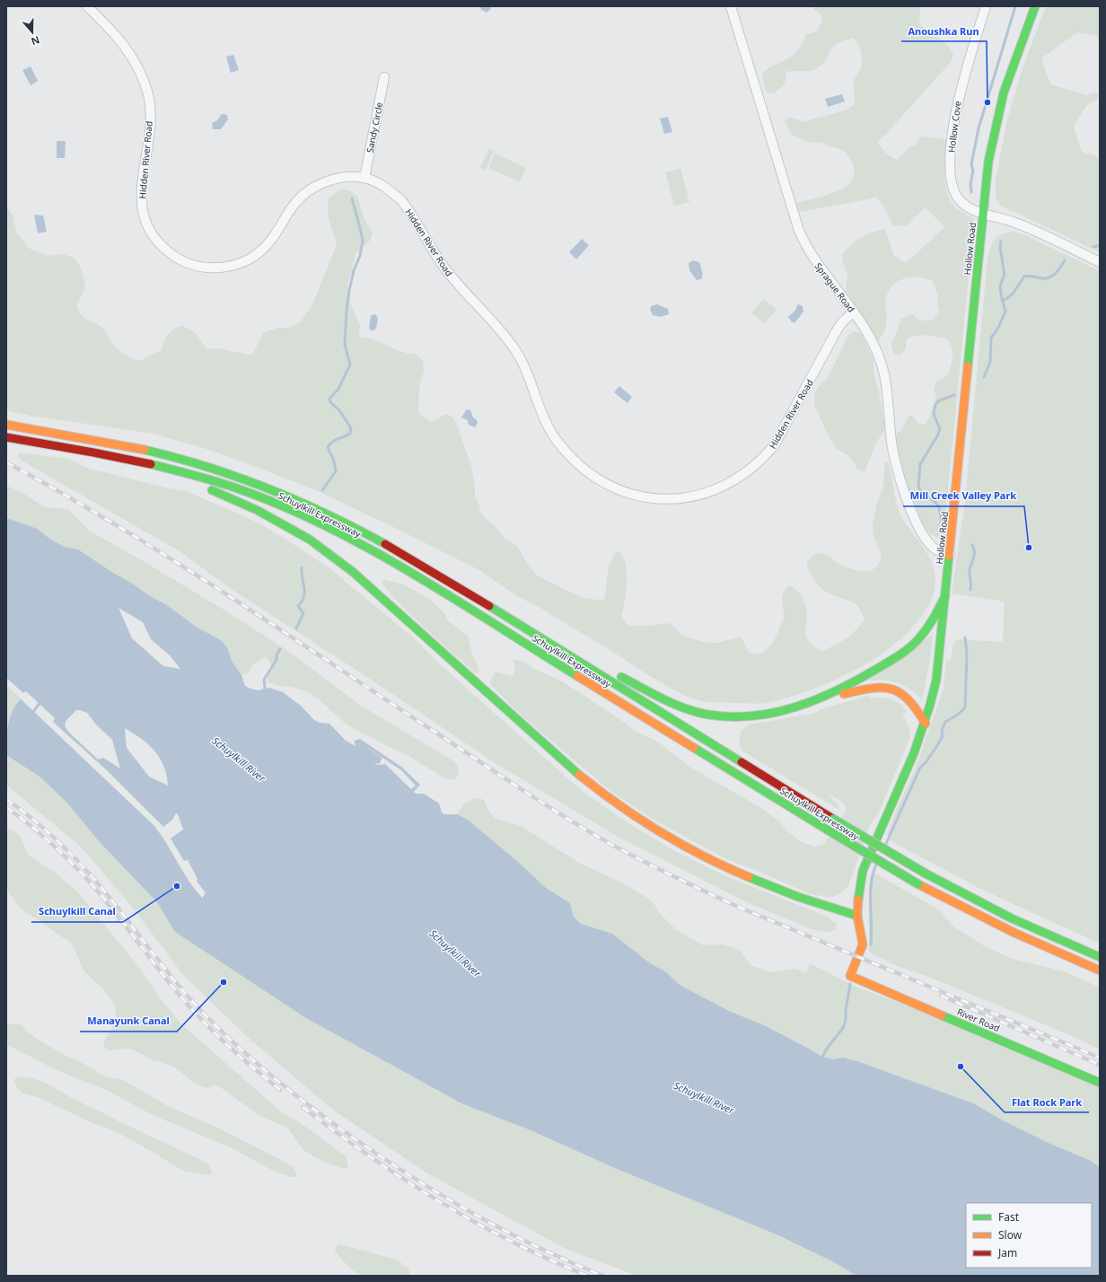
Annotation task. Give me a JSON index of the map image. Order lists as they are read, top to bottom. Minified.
{"streets":{"main road":["Hollow Road","Schuylkill Expressway","River Road"],"street":["Hollow Cove","Sandy Circle","Hidden River Road","Sprague Road"]},"crossings":[["Hollow Cove","Hollow Road"],["Sandy Circle","Hidden River Road"],["Hidden River Road","Sprague Road"],["Hollow Road","Sprague Road"],["Hollow Road","River Road"]],"water":["Schuylkill River"],"places":["Anoushka Run","Mill Creek Valley Park","Schuylkill Canal","Manayunk Canal","Flat Rock Park"],"legend":["Fast","Slow","Jam"],"north":"bottom"}
